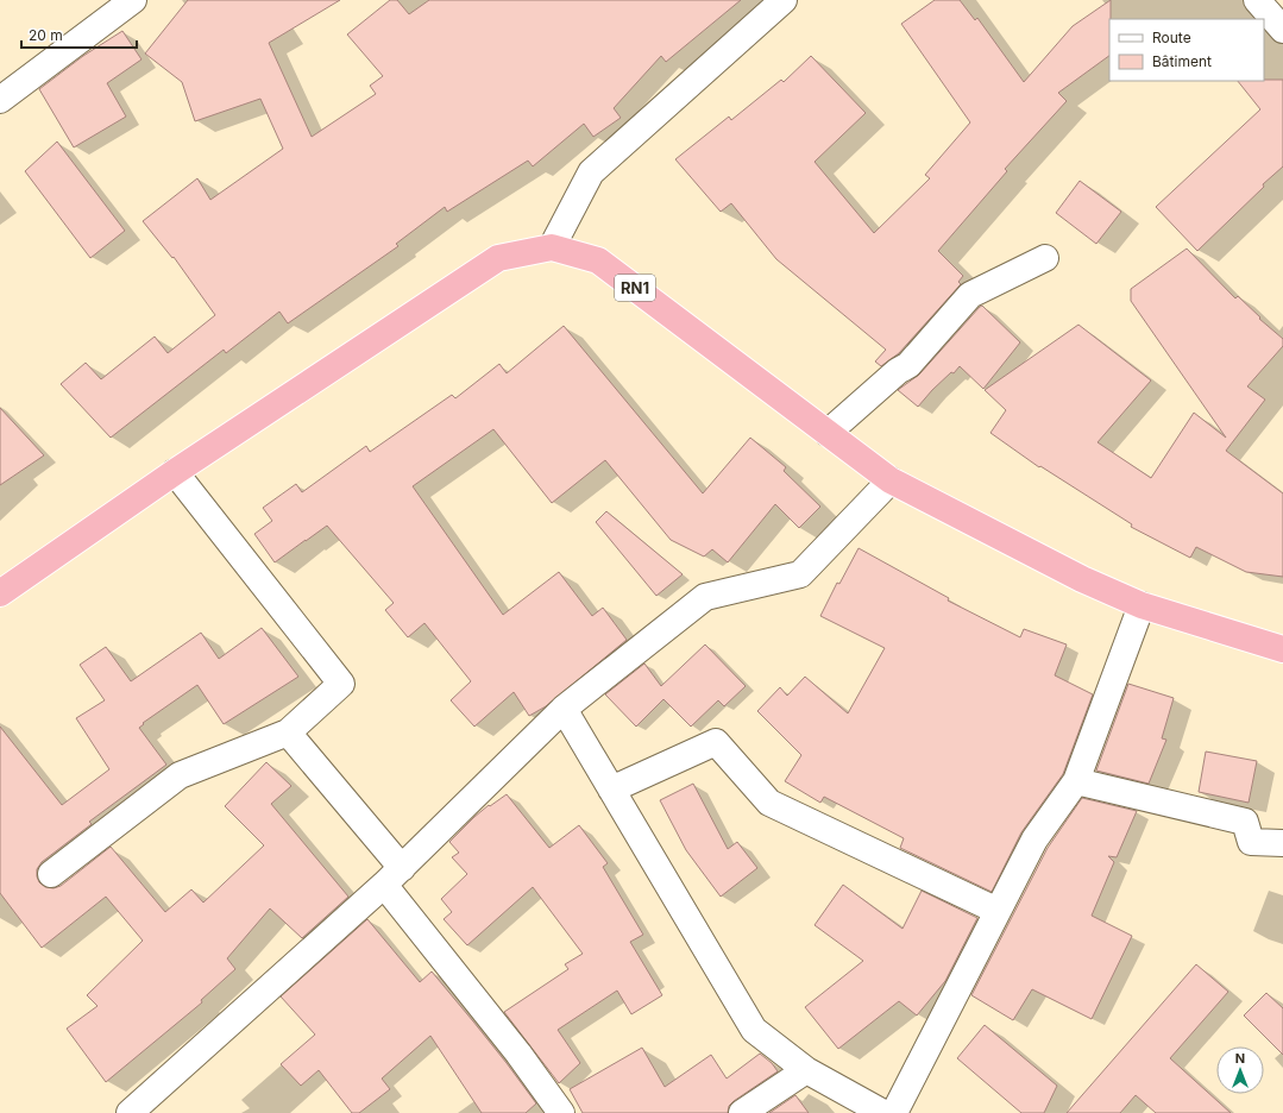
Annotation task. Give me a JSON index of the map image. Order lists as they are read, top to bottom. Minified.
{"streets":{"highway":["RN1"]},"legend":["Route","Bâtiment"],"scale_bar":"20 m","north":"top"}
